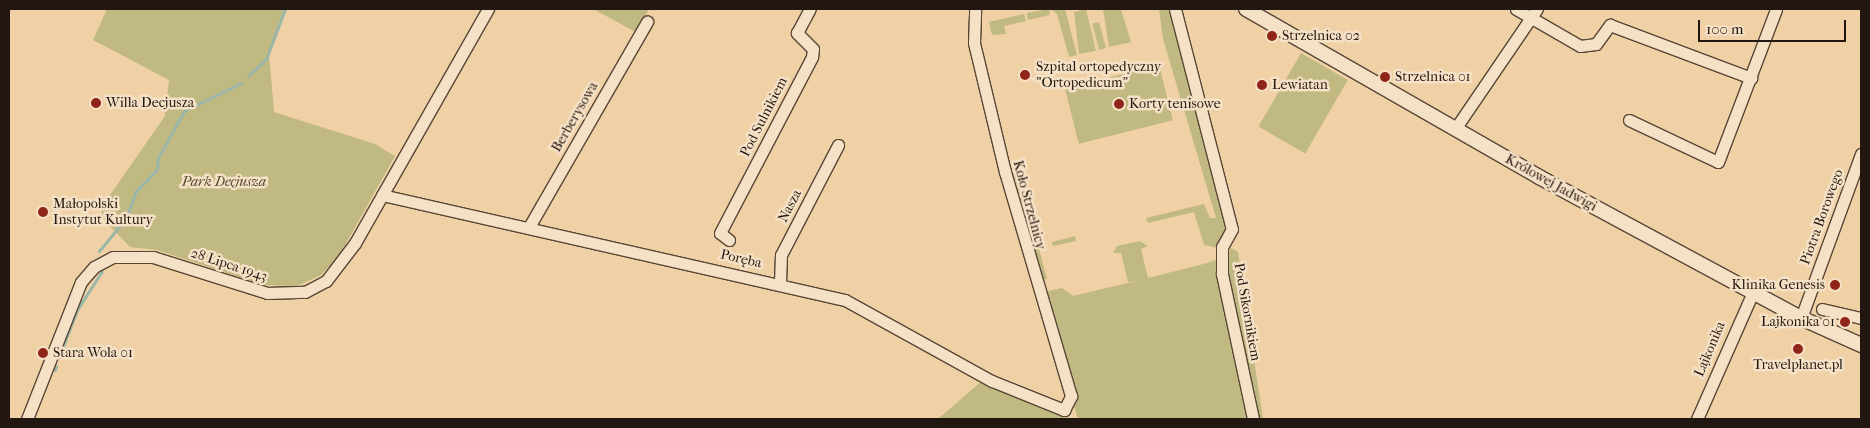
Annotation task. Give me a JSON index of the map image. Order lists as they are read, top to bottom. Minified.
{"streets":{"street":["Berberysowa","Pod Sulnikiem","Królowej Jadwigi","Koło Strzelnicy","Nasza","Piotra Borowego","Poręba","28 Lipca 1943","Pod Sikornikiem","Lajkonika"]},"crossings":[["Berberysowa","Poręba"],["Królowej Jadwigi","Piotra Borowego"],["Królowej Jadwigi","Lajkonika"],["Koło Strzelnicy","Poręba"],["Nasza","Poręba"],["Poręba","28 Lipca 1943"]],"parks":["Park Decjusza"],"places":["Strzelnica 02","Szpital ortopedyczny \"Ortopedicum\"","Strzelnica 01","Lewiatan","Willa Decjusza","Korty tenisowe","Małopolski Instytut Kultury","Klinika Genesis","Lajkonika 01","Travelplanet.pl","Stara Wola 01"],"scale_bar":"100 m"}
